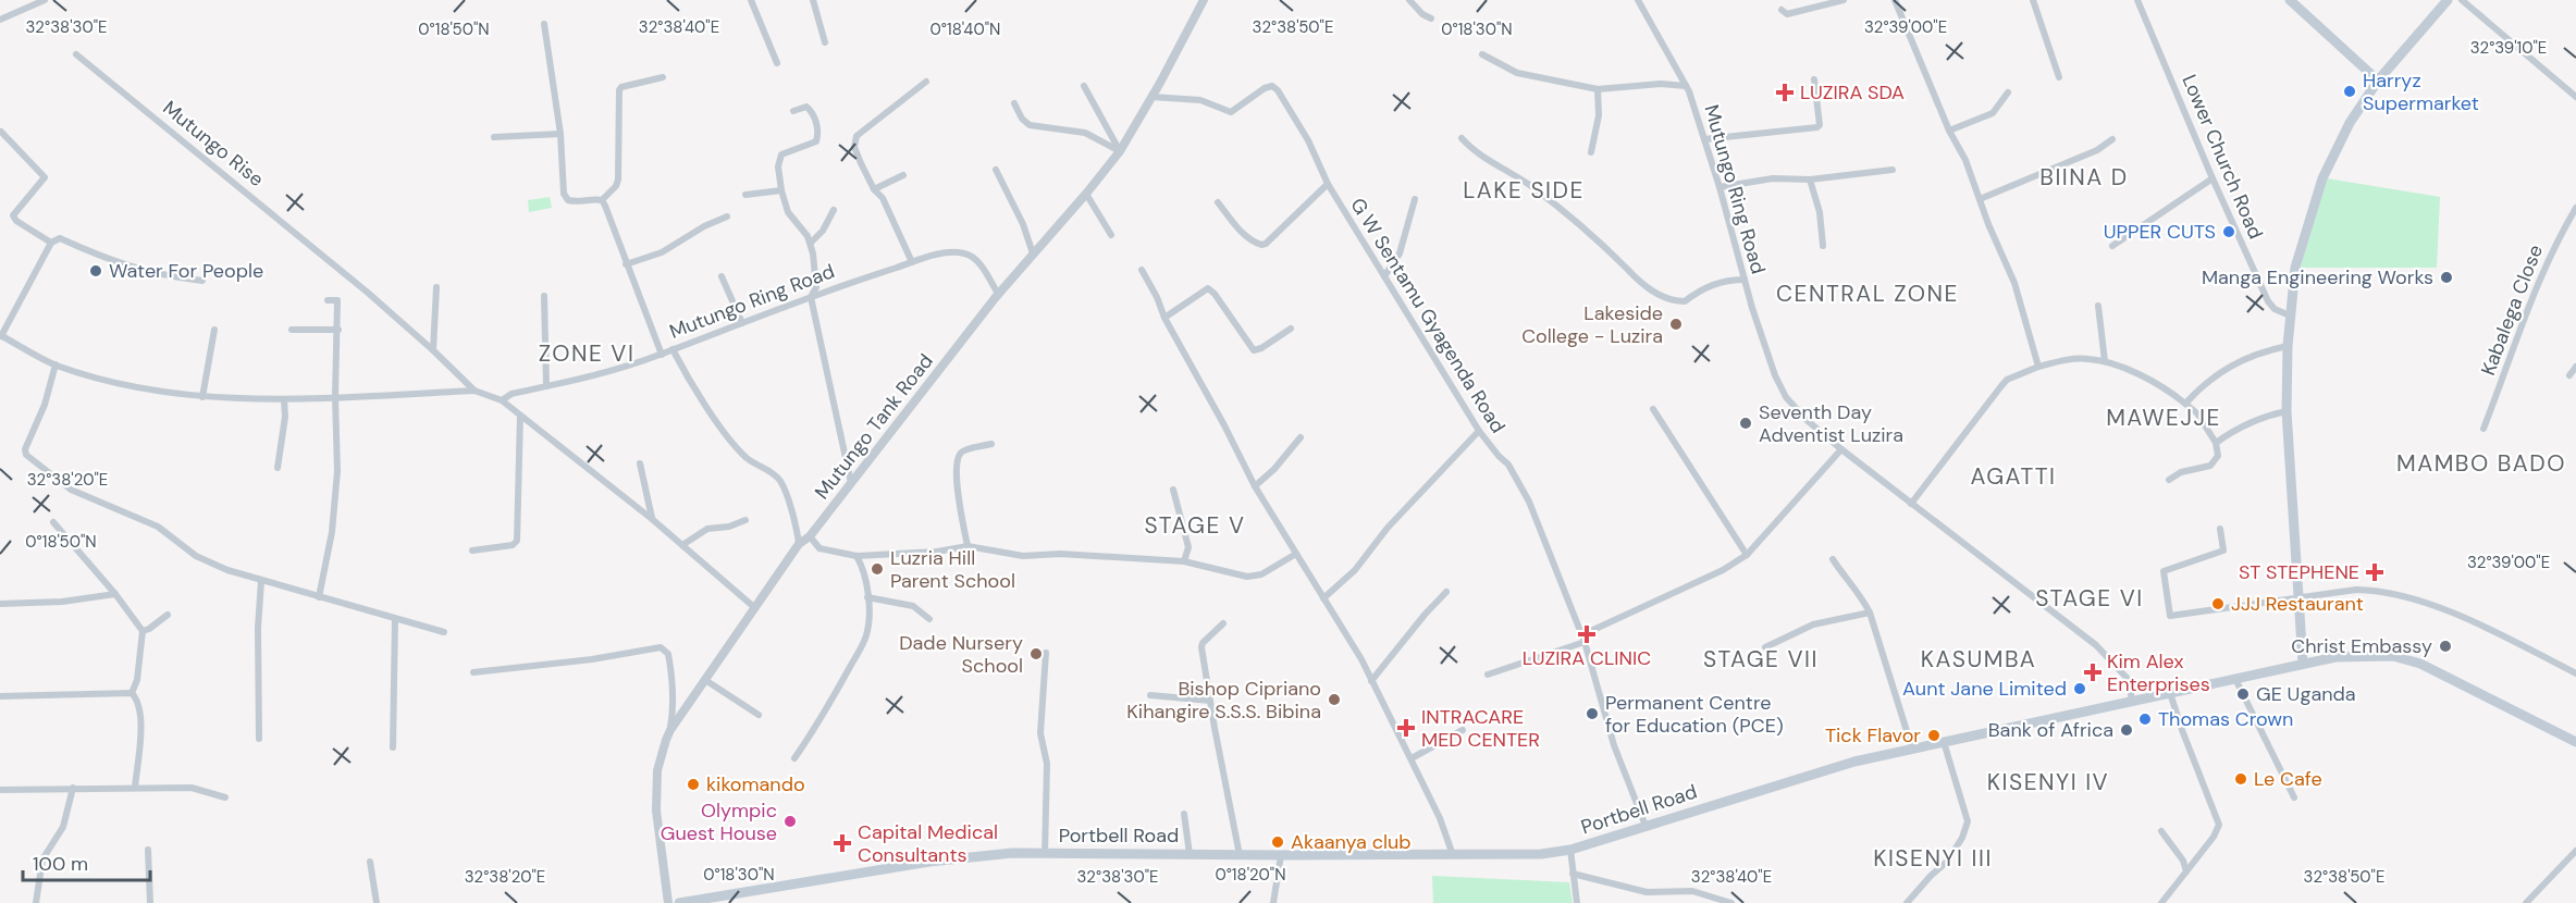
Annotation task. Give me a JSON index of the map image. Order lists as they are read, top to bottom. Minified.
{"streets":{"main road":["Portbell Road"],"street":["Mutungo Rise","Lower Church Road","Mutungo Ring Road","Kabalega Close","G W Sentamu Gyagenda Road","Mutungo Tank Road"]},"crossings":[["Mutungo Ring Road","Mutungo Tank Road"],["Mutungo Ring Road","Portbell Road"],["G W Sentamu Gyagenda Road","Mutungo Tank Road"],["G W Sentamu Gyagenda Road","Portbell Road"]],"districts":["BIINA D","LAKE SIDE","CENTRAL ZONE","ZONE VI","MAWEJJE","MAMBO BADO","AGATTI","STAGE V","STAGE VI","STAGE VII","KASUMBA","KISENYI IV","KISENYI III"],"places":{"other":["Harryz Supermarket","UPPER CUTS","Water For People","Manga Engineering Works","Lakeside College - Luzira","Seventh Day Adventist Luzira","Luzria Hill Parent School","JJJ Restaurant","Christ Embassy","Dade Nursery School","Aunt Jane Limited","GE Uganda","Bishop Cipriano Kihangire S.S.S. Bibina","Permanent Centre for Education (PCE)","Thomas Crown","Bank of Africa","Tick Flavor","Le Cafe","kikomando","Olympic Guest House","Akaanya club"],"health":["LUZIRA SDA","ST STEPHENE","LUZIRA CLINIC","Kim Alex Enterprises","INTRACARE MED CENTER","Capital Medical Consultants"]},"scale_bar":"100 m","coordinates":["32°38'30\"E","32°38'40\"E","32°38'50\"E","32°39'00\"E","0°18'50\"N","0°18'40\"N","0°18'30\"N","32°39'10\"E","32°38'20\"E","0°18'20\"N"]}
